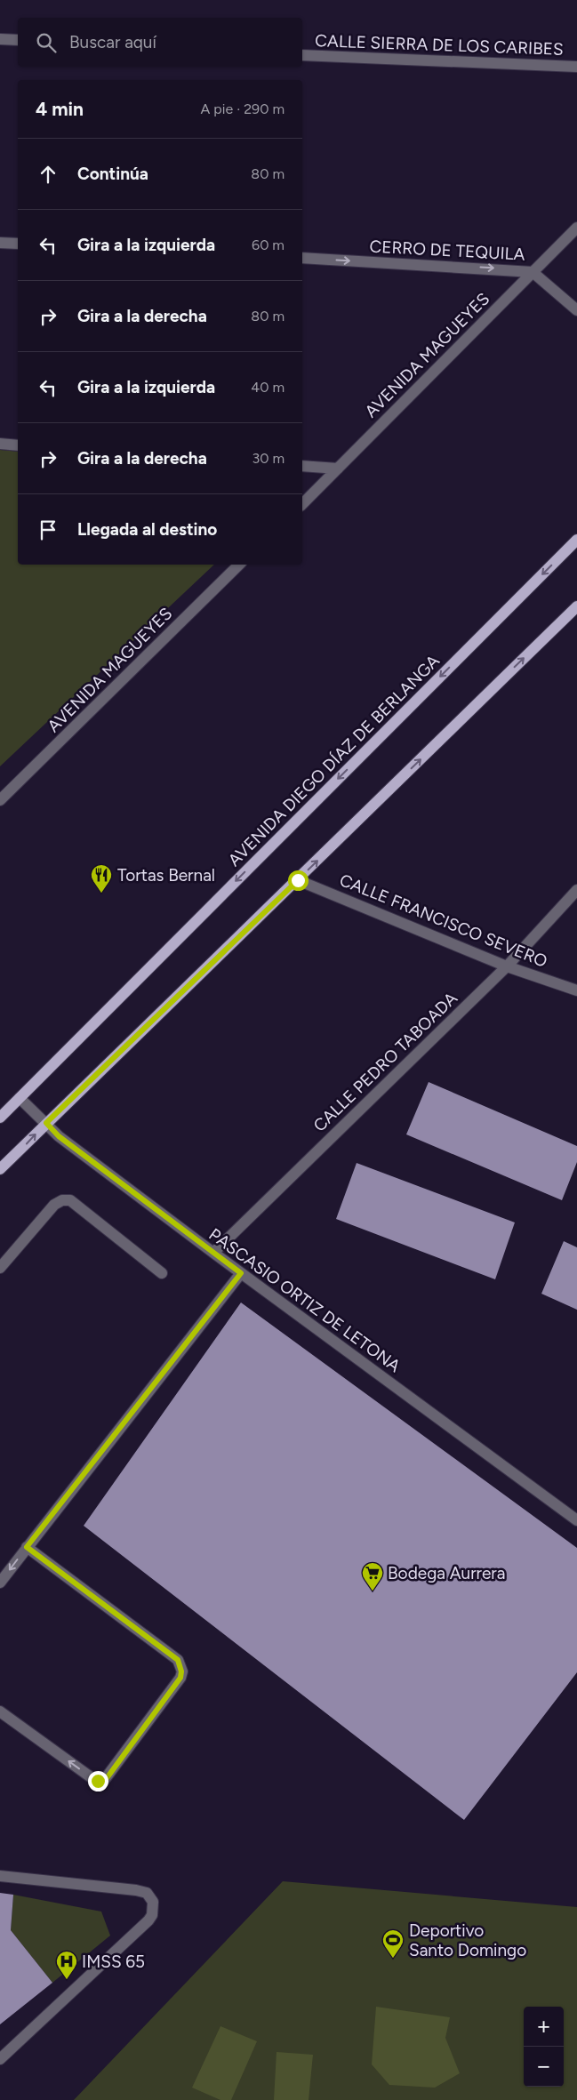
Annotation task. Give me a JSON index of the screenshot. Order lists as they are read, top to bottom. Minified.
{"streets":{"main road":["AVENIDA DIEGO DÍAZ DE BERLANGA"],"street":["CALLE SIERRA DE LOS CARIBES","CERRO DE TEQUILA","AVENIDA MAGUEYES","CALLE FRANCISCO SEVERO","CALLE PEDRO TABOADA","PASCASIO ORTIZ DE LETONA"]},"crossings":[["CERRO DE TEQUILA","AVENIDA MAGUEYES"],["AVENIDA DIEGO DÍAZ DE BERLANGA","PASCASIO ORTIZ DE LETONA"],["CALLE FRANCISCO SEVERO","CALLE PEDRO TABOADA"],["CALLE PEDRO TABOADA","PASCASIO ORTIZ DE LETONA"]],"one_way":["CERRO DE TEQUILA"],"places":{"restaurant":["Tortas Bernal"],"supermarket":["Bodega Aurrera"],"sports":["Deportivo Santo Domingo"],"hospital":["IMSS 65"]},"page":{"search":"Buscar aquí","heading":["4 min","A pie · 290 m"],"list":[["Continúa","80 m"],["Gira a la izquierda","60 m"],["Gira a la derecha","80 m"],["Gira a la izquierda","40 m"],["Gira a la derecha","30 m"],"Llegada al destino"],"map_buttons":["+","−"]}}
